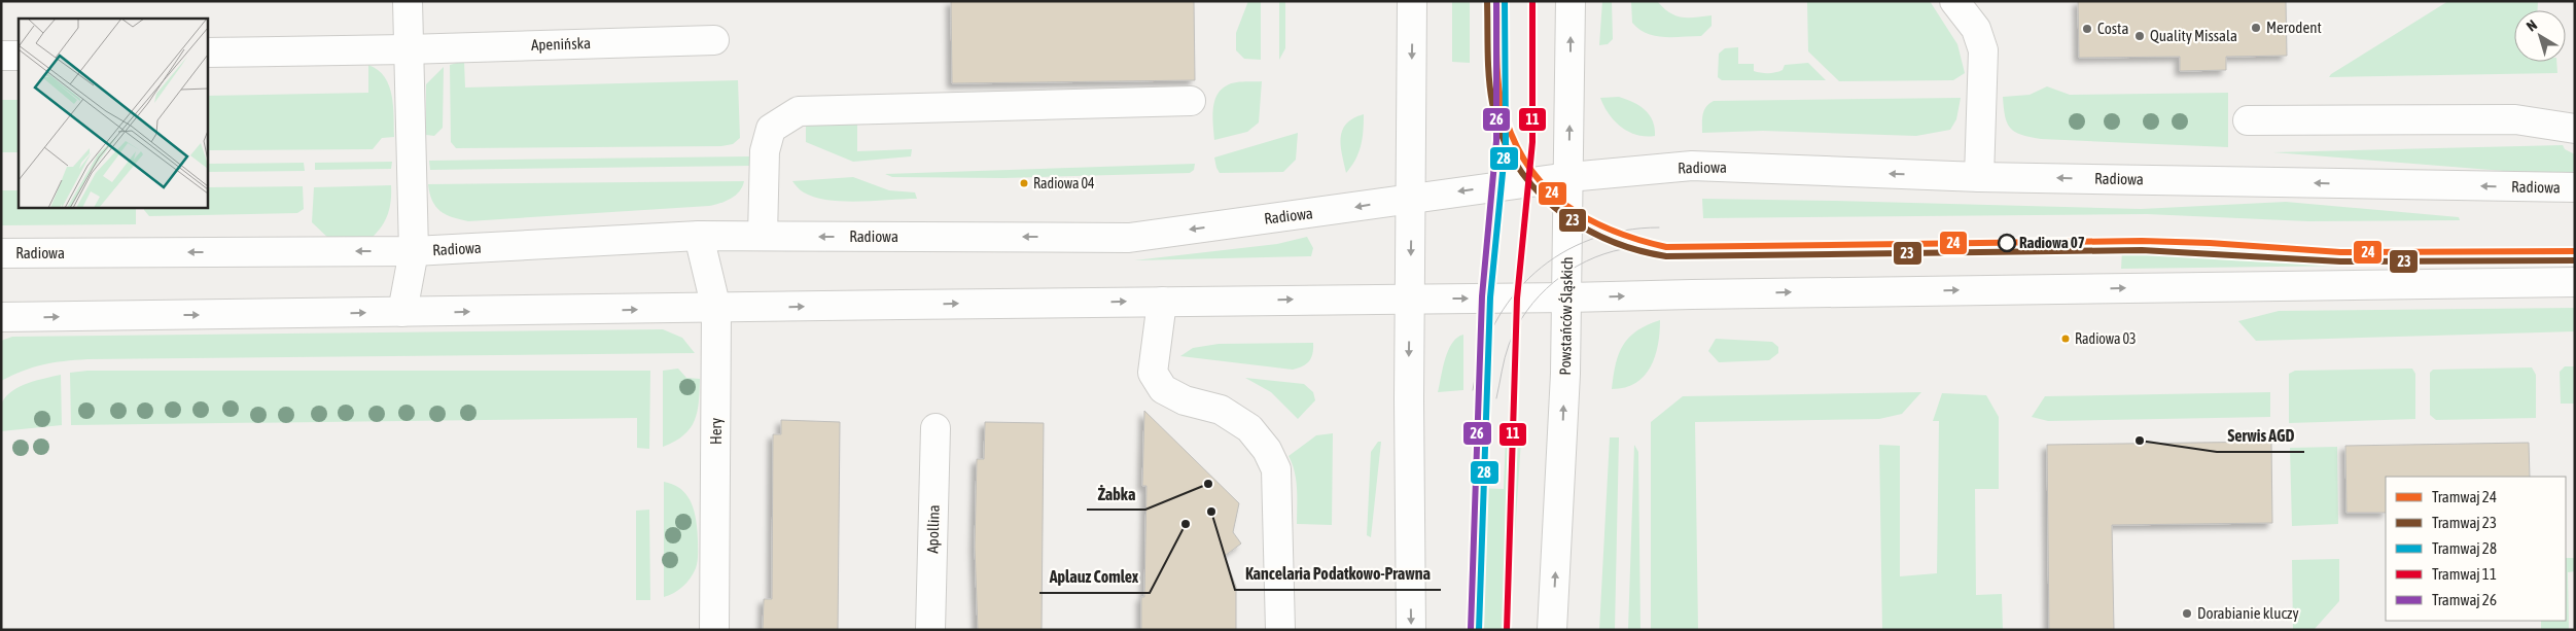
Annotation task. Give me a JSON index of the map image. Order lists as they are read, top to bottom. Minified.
{"streets":{"main road":["Apenińska","Radiowa","Powstańców Śląskich","Hery","Apollina"]},"crossings":[["Radiowa","Powstańców Śląskich"],["Radiowa","Hery"]],"places":["Merodent","Costa","Quality Missala","Radiowa 04","Radiowa 07","Radiowa 03","Serwis AGD","Żabka","Kancelaria Podatkowo-Prawna","Aplauz Comlex","Dorabianie kluczy"],"lines":["tram line 24","tram line 23","tram line 28","tram line 11","tram line 26"],"legend":["Tramwaj 24","Tramwaj 23","Tramwaj 28","Tramwaj 11","Tramwaj 26"],"north":"top left"}
